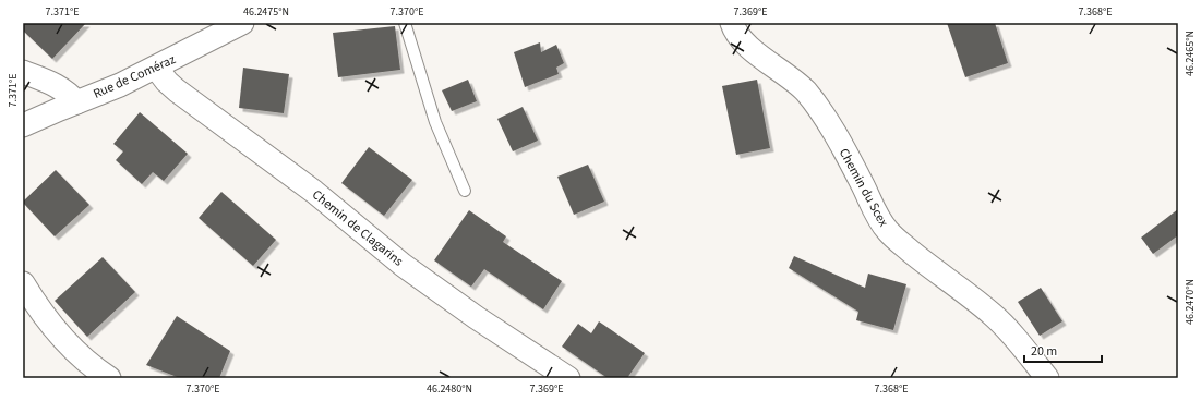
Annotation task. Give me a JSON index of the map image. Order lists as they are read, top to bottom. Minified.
{"streets":{"street":["Rue de Coméraz","Chemin du Scex","Chemin de Clagarins"]},"crossings":[["Rue de Coméraz","Chemin de Clagarins"]],"scale_bar":"20 m","coordinates":["7.371°E","46.2475°N","7.370°E","7.369°E","7.368°E","46.2465°N","46.2470°N","46.2480°N"]}
